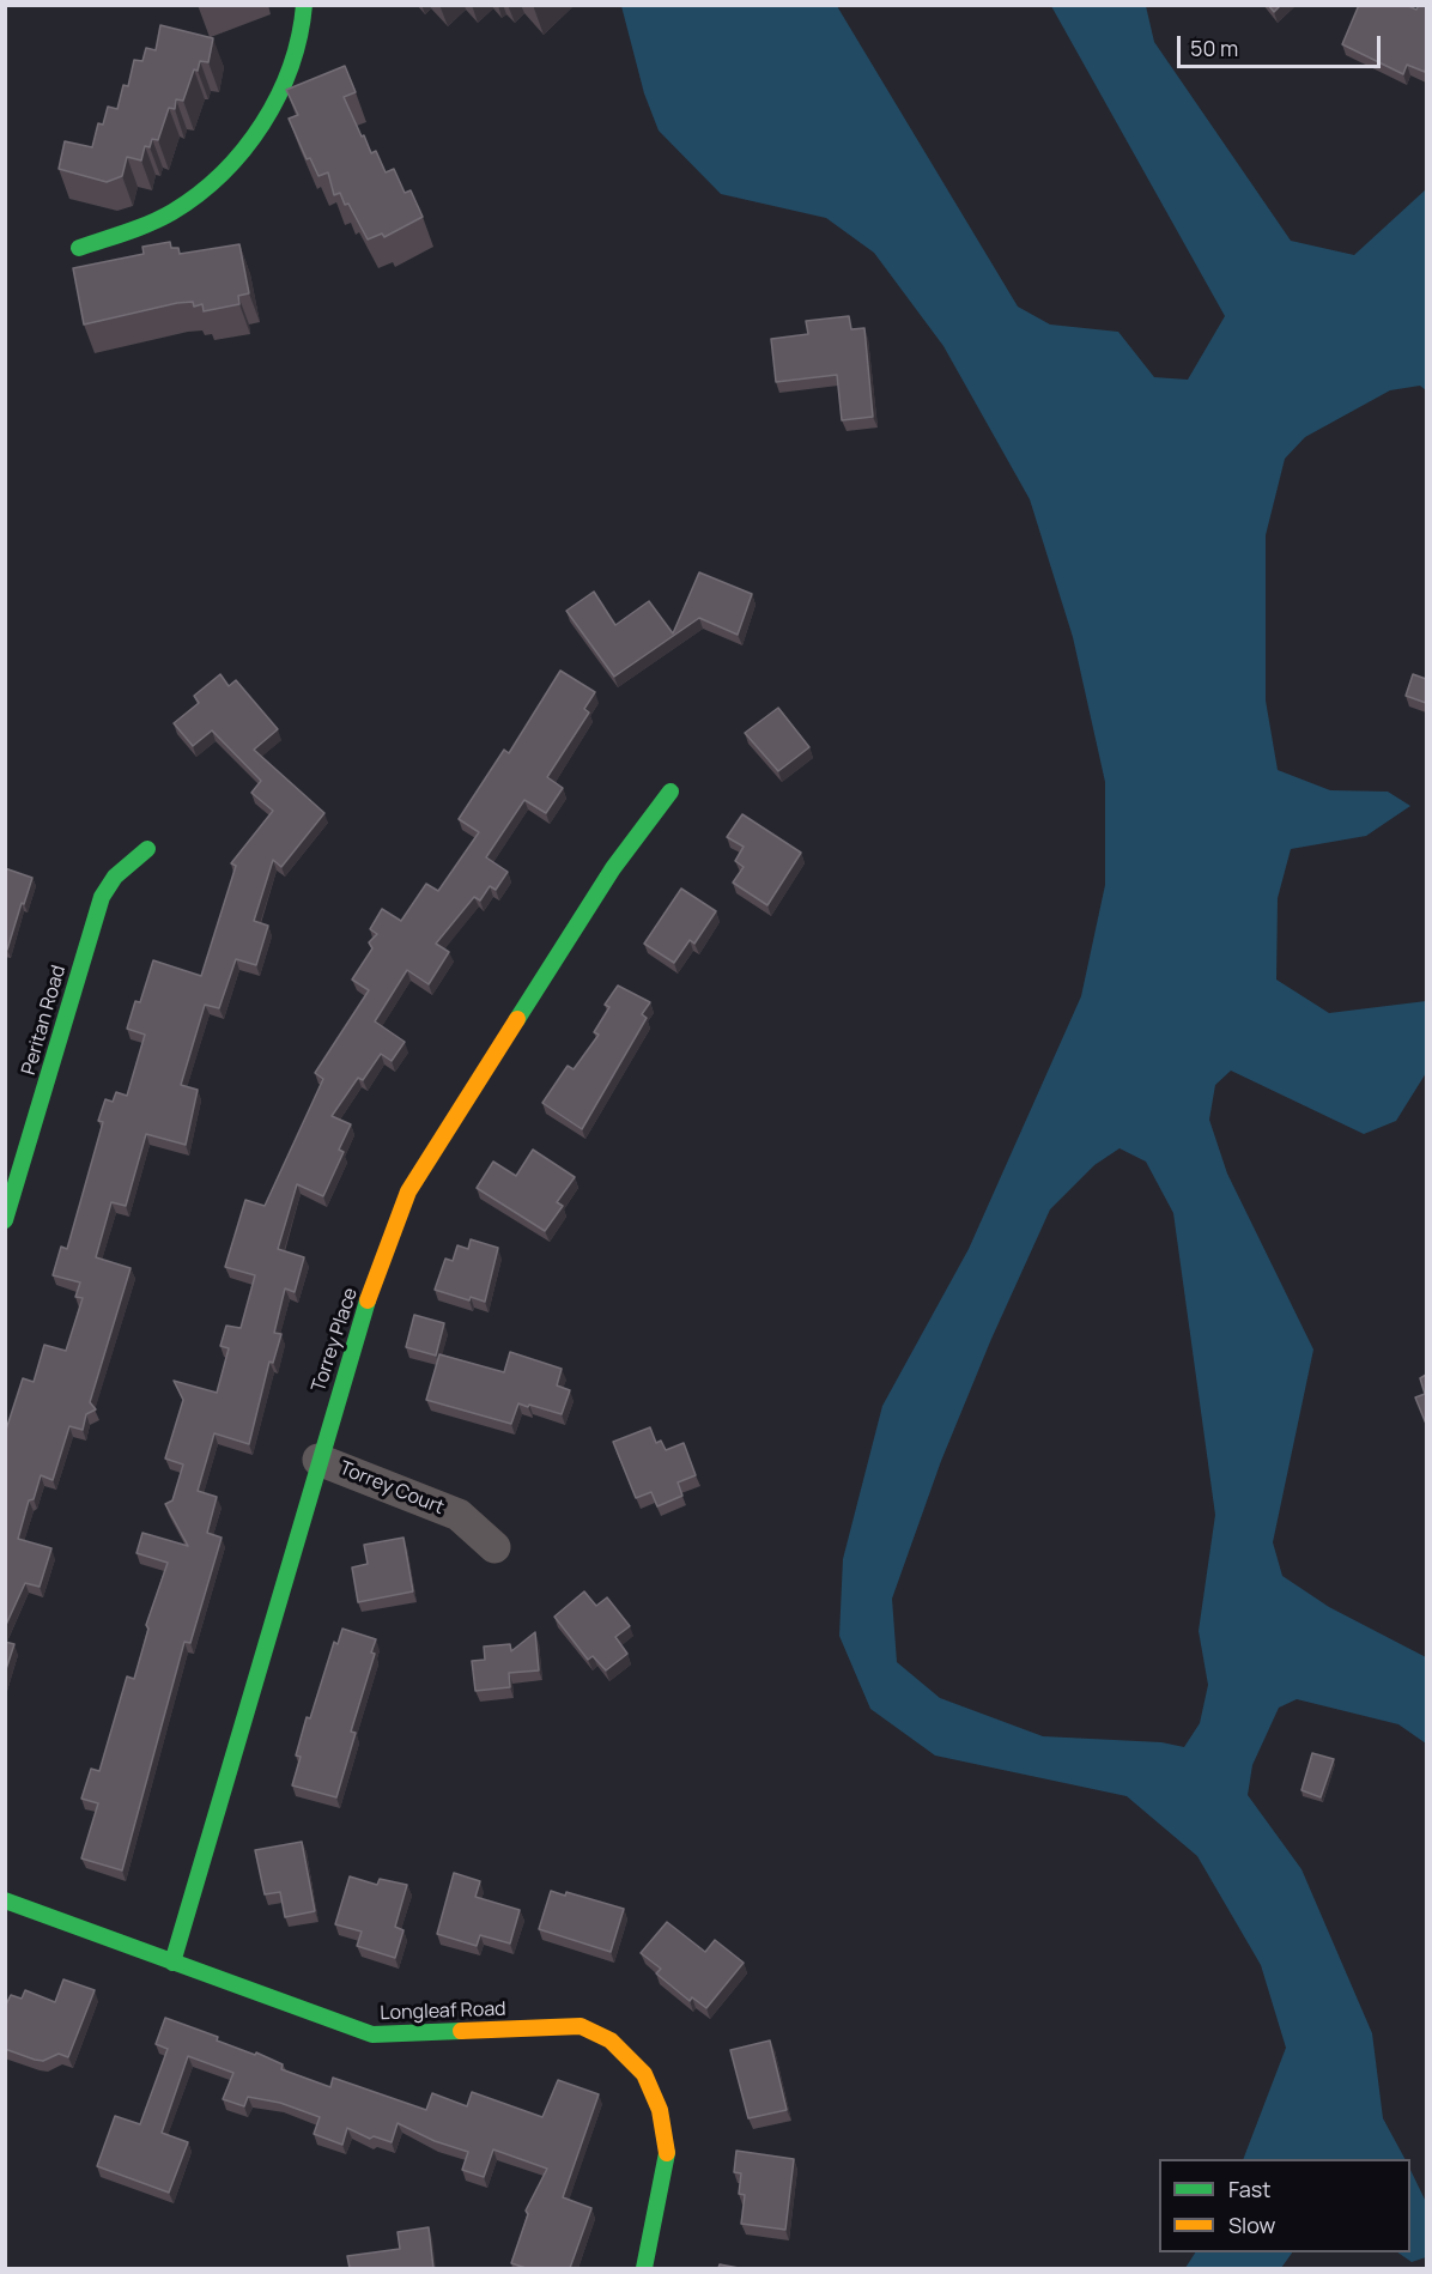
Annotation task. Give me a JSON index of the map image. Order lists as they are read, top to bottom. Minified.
{"streets":{"street":["Peritan Road","Torrey Place","Torrey Court","Longleaf Road"]},"crossings":[["Torrey Place","Torrey Court"],["Torrey Place","Longleaf Road"]],"legend":["Fast","Slow"],"scale_bar":"50 m"}
